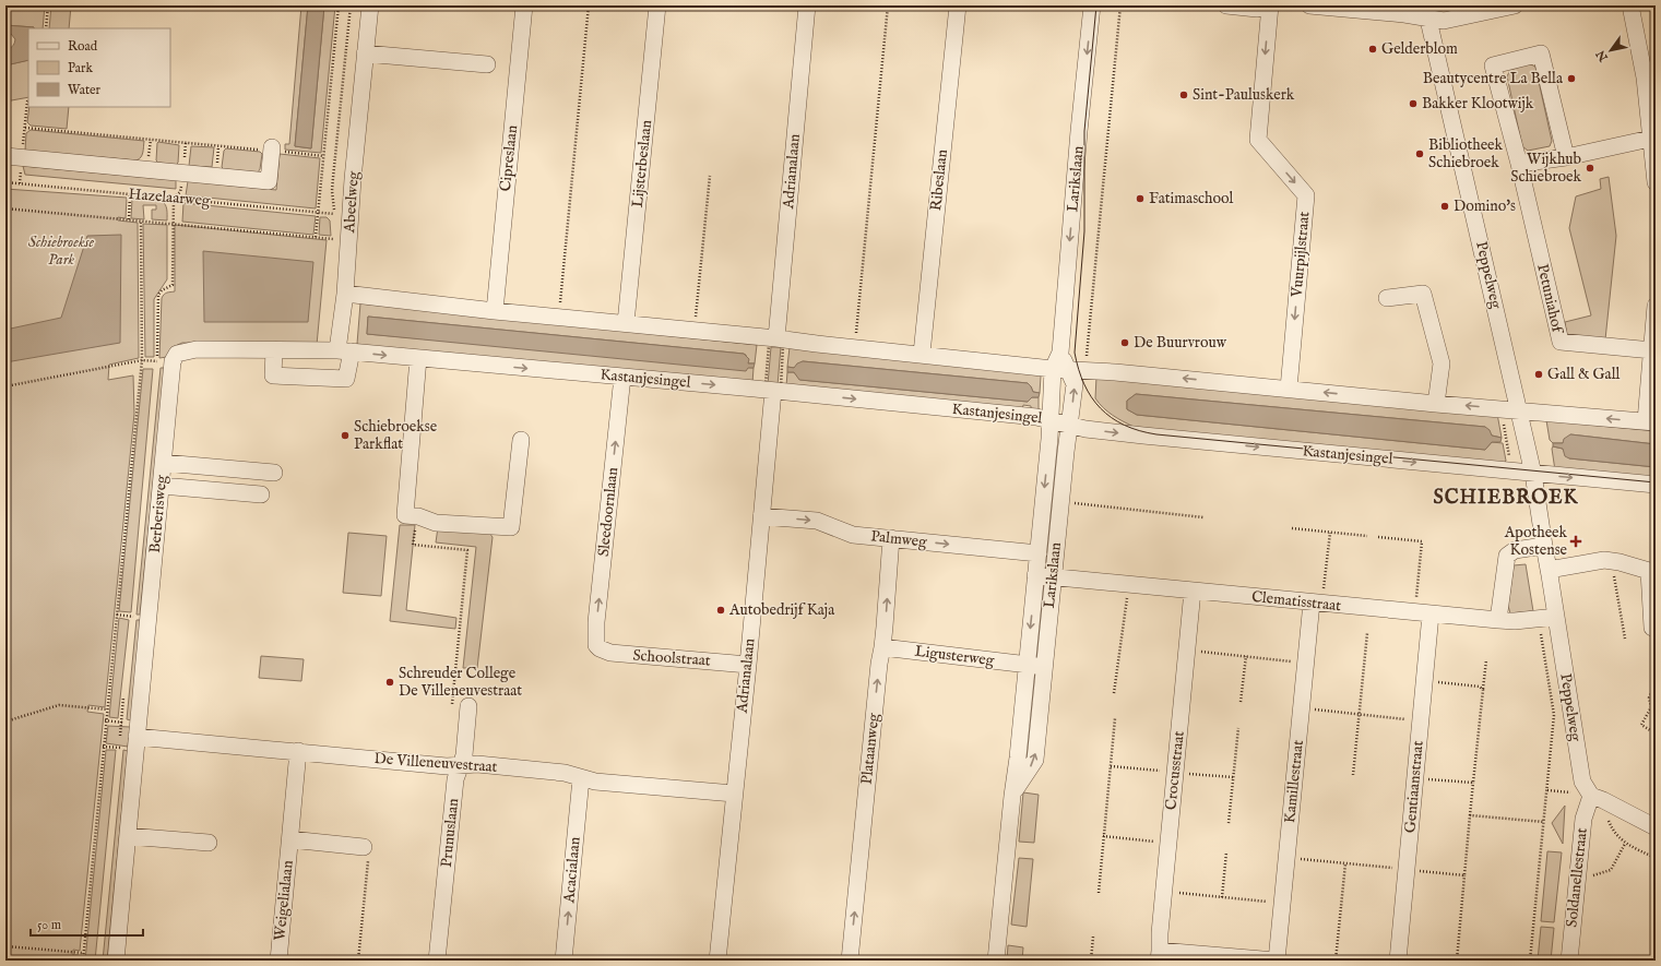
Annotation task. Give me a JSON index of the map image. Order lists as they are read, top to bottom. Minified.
{"streets":{"street":["Cipreslaan","Lijsterbeslaan","Adrianalaan","Larikslaan","Ribeslaan","Hazelaarweg","Abeelweg","Vuurpijlstraat","Peppelweg","Petuniahof","Kastanjesingel","Sleedoornlaan","Berberisweg","Palmweg","Clematisstraat","Ligusterweg","Schoolstraat","Plataanweg","De Villeneuvestraat","Crocusstraat","Kamillestraat","Gentiaanstraat","Prunuslaan","Acacialaan","Soldanellestraat","Weigelialaan"]},"crossings":[["Adrianalaan","Kastanjesingel"],["Adrianalaan","Palmweg"],["Adrianalaan","Schoolstraat"],["Adrianalaan","De Villeneuvestraat"],["Larikslaan","Kastanjesingel"],["Larikslaan","Palmweg"],["Larikslaan","Clematisstraat"],["Larikslaan","Ligusterweg"],["Abeelweg","Kastanjesingel"],["Abeelweg","Berberisweg"],["Peppelweg","Kastanjesingel"],["Peppelweg","Clematisstraat"],["Peppelweg","Soldanellestraat"],["Kastanjesingel","Sleedoornlaan"],["Kastanjesingel","Berberisweg"],["Sleedoornlaan","Schoolstraat"],["Berberisweg","De Villeneuvestraat"],["Palmweg","Plataanweg"],["Clematisstraat","Crocusstraat"],["Clematisstraat","Kamillestraat"],["Clematisstraat","Gentiaanstraat"],["Ligusterweg","Plataanweg"],["De Villeneuvestraat","Prunuslaan"],["De Villeneuvestraat","Acacialaan"],["De Villeneuvestraat","Weigelialaan"]],"one_way":["Vuurpijlstraat","Sleedoornlaan","Palmweg","Plataanweg","Acacialaan"],"districts":["SCHIEBROEK"],"parks":["Schiebroekse Park"],"places":{"other":["Gelderblom","Beautycentre La Bella","Sint-Pauluskerk","Bakker Klootwijk","Bibliotheek Schiebroek","Wijkhub Schiebroek","Fatimaschool","Domino's","De Buurvrouw","Gall & Gall","Schiebroekse Parkflat","Autobedrijf Kaja","Schreuder College De Villeneuvestraat"],"health":["Apotheek Kostense"]},"legend":["Road","Park","Water"],"scale_bar":"50 m","north":"bottom left"}
